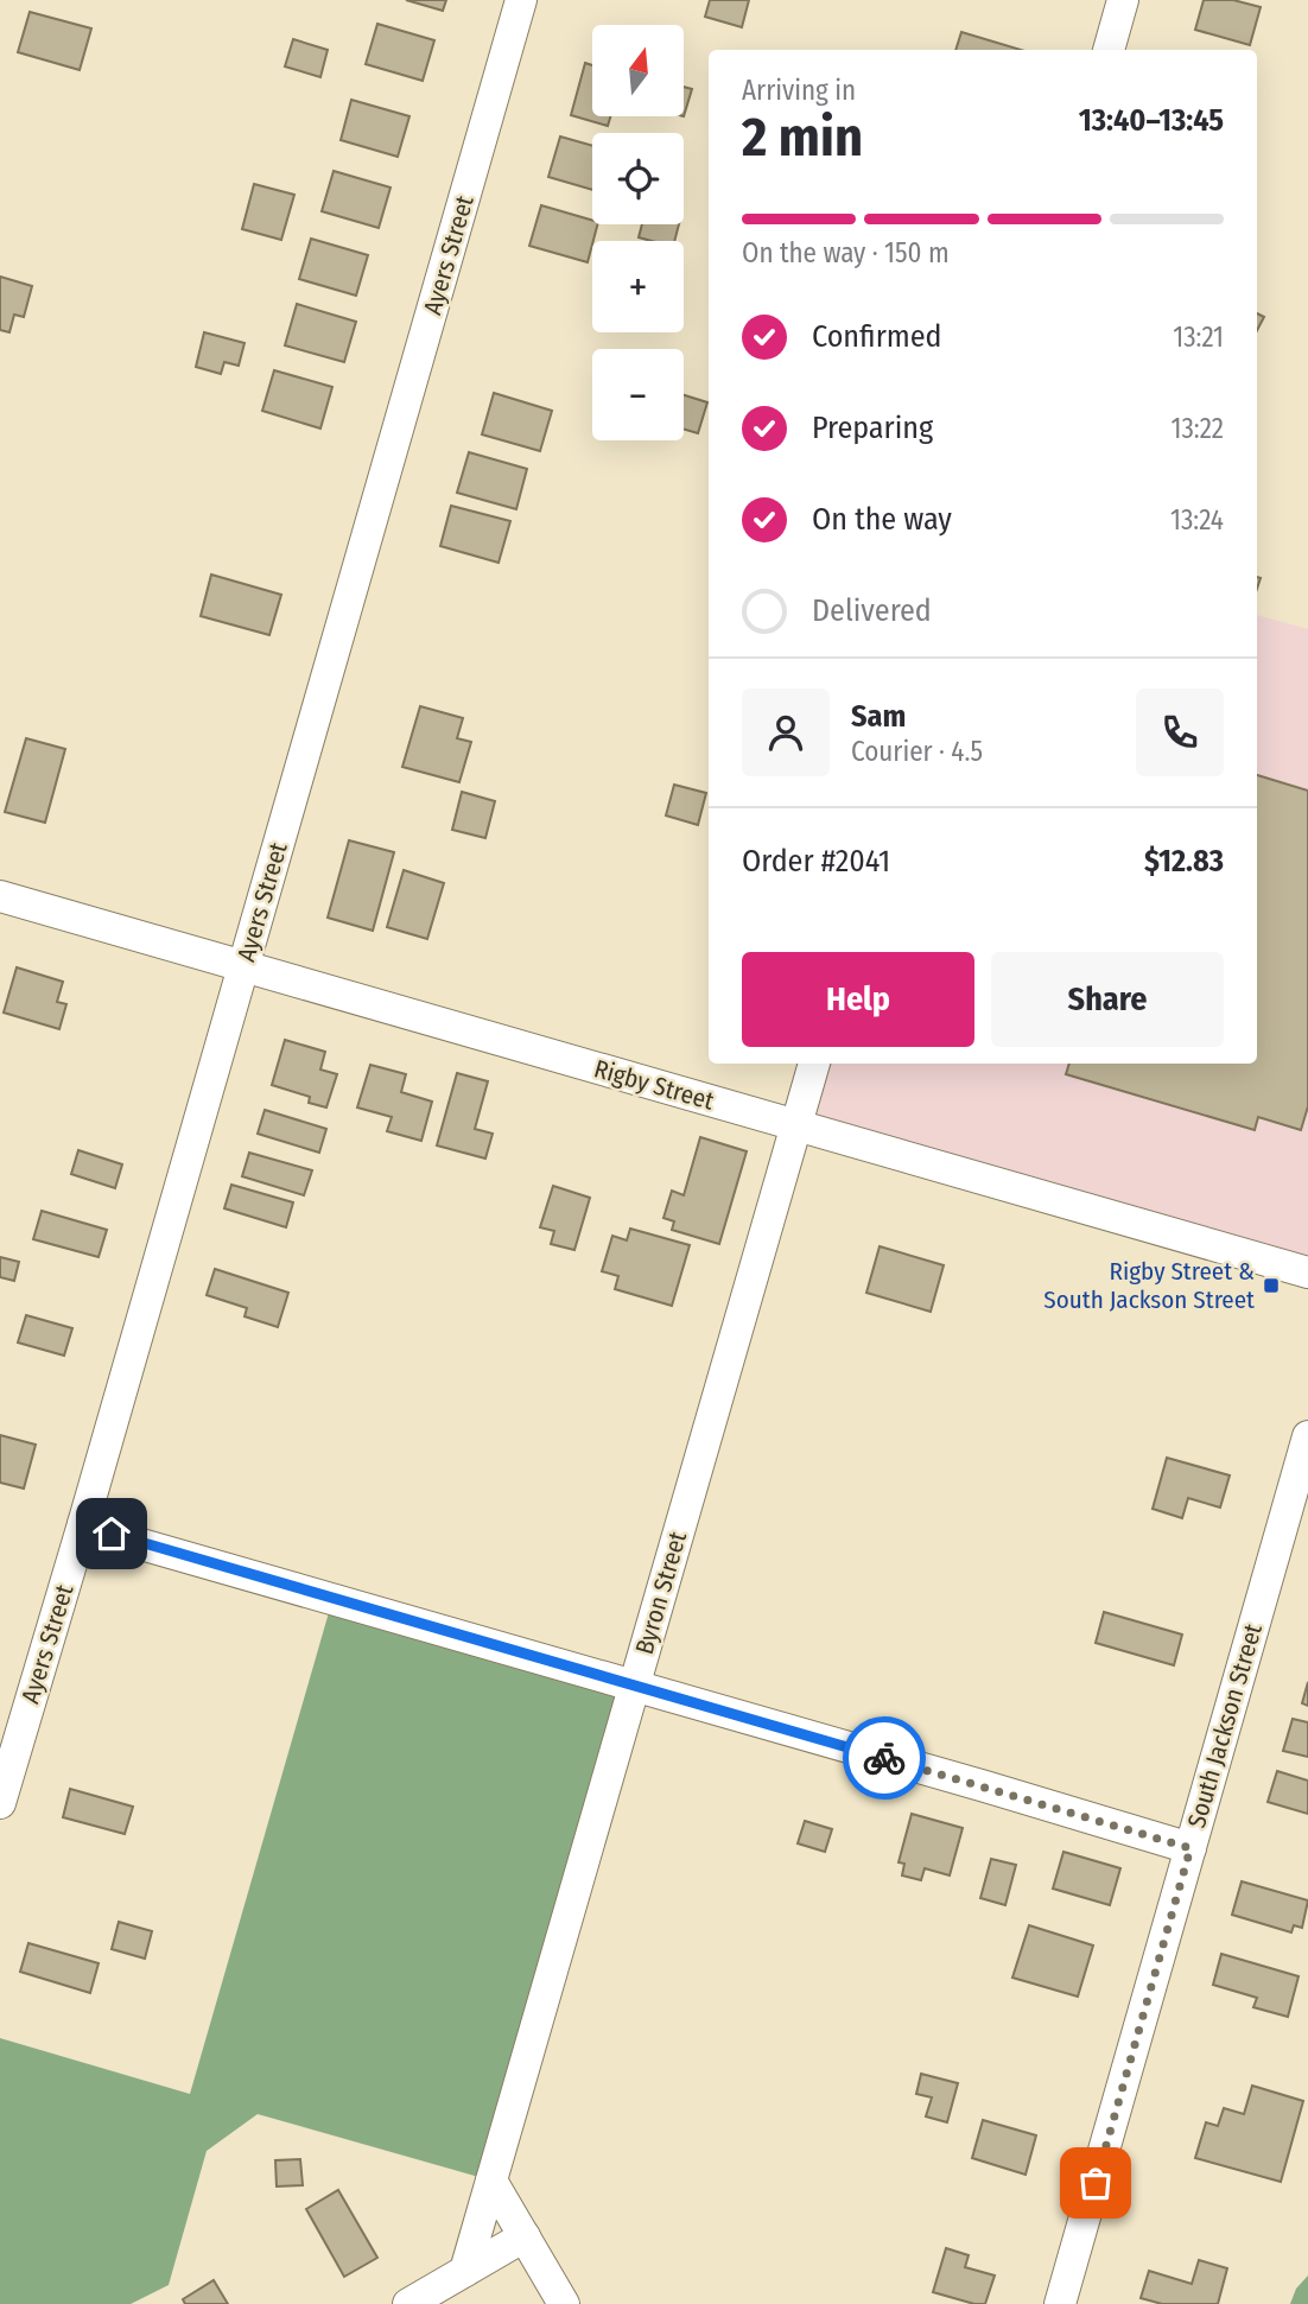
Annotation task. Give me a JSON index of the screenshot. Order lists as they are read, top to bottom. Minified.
{"streets":{"street":["Ayers Street","Rigby Street","Byron Street","South Jackson Street"]},"crossings":[["Ayers Street","Rigby Street"],["Rigby Street","Byron Street"]],"places":{"transit":["Rigby Street & South Jackson Street"]},"north":"top","page":{"map_buttons":["+","−"],"heading":["2 min","Arriving in","13:40–13:45"],"panel":["Sam","Courier · 4.5","Order #2041","$12.83"],"bar":"On the way · 150 m","list":[["Confirmed","13:21"],["Preparing","13:22"],["On the way","13:24"],"Delivered"],"buttons":["Help","Share"]}}
